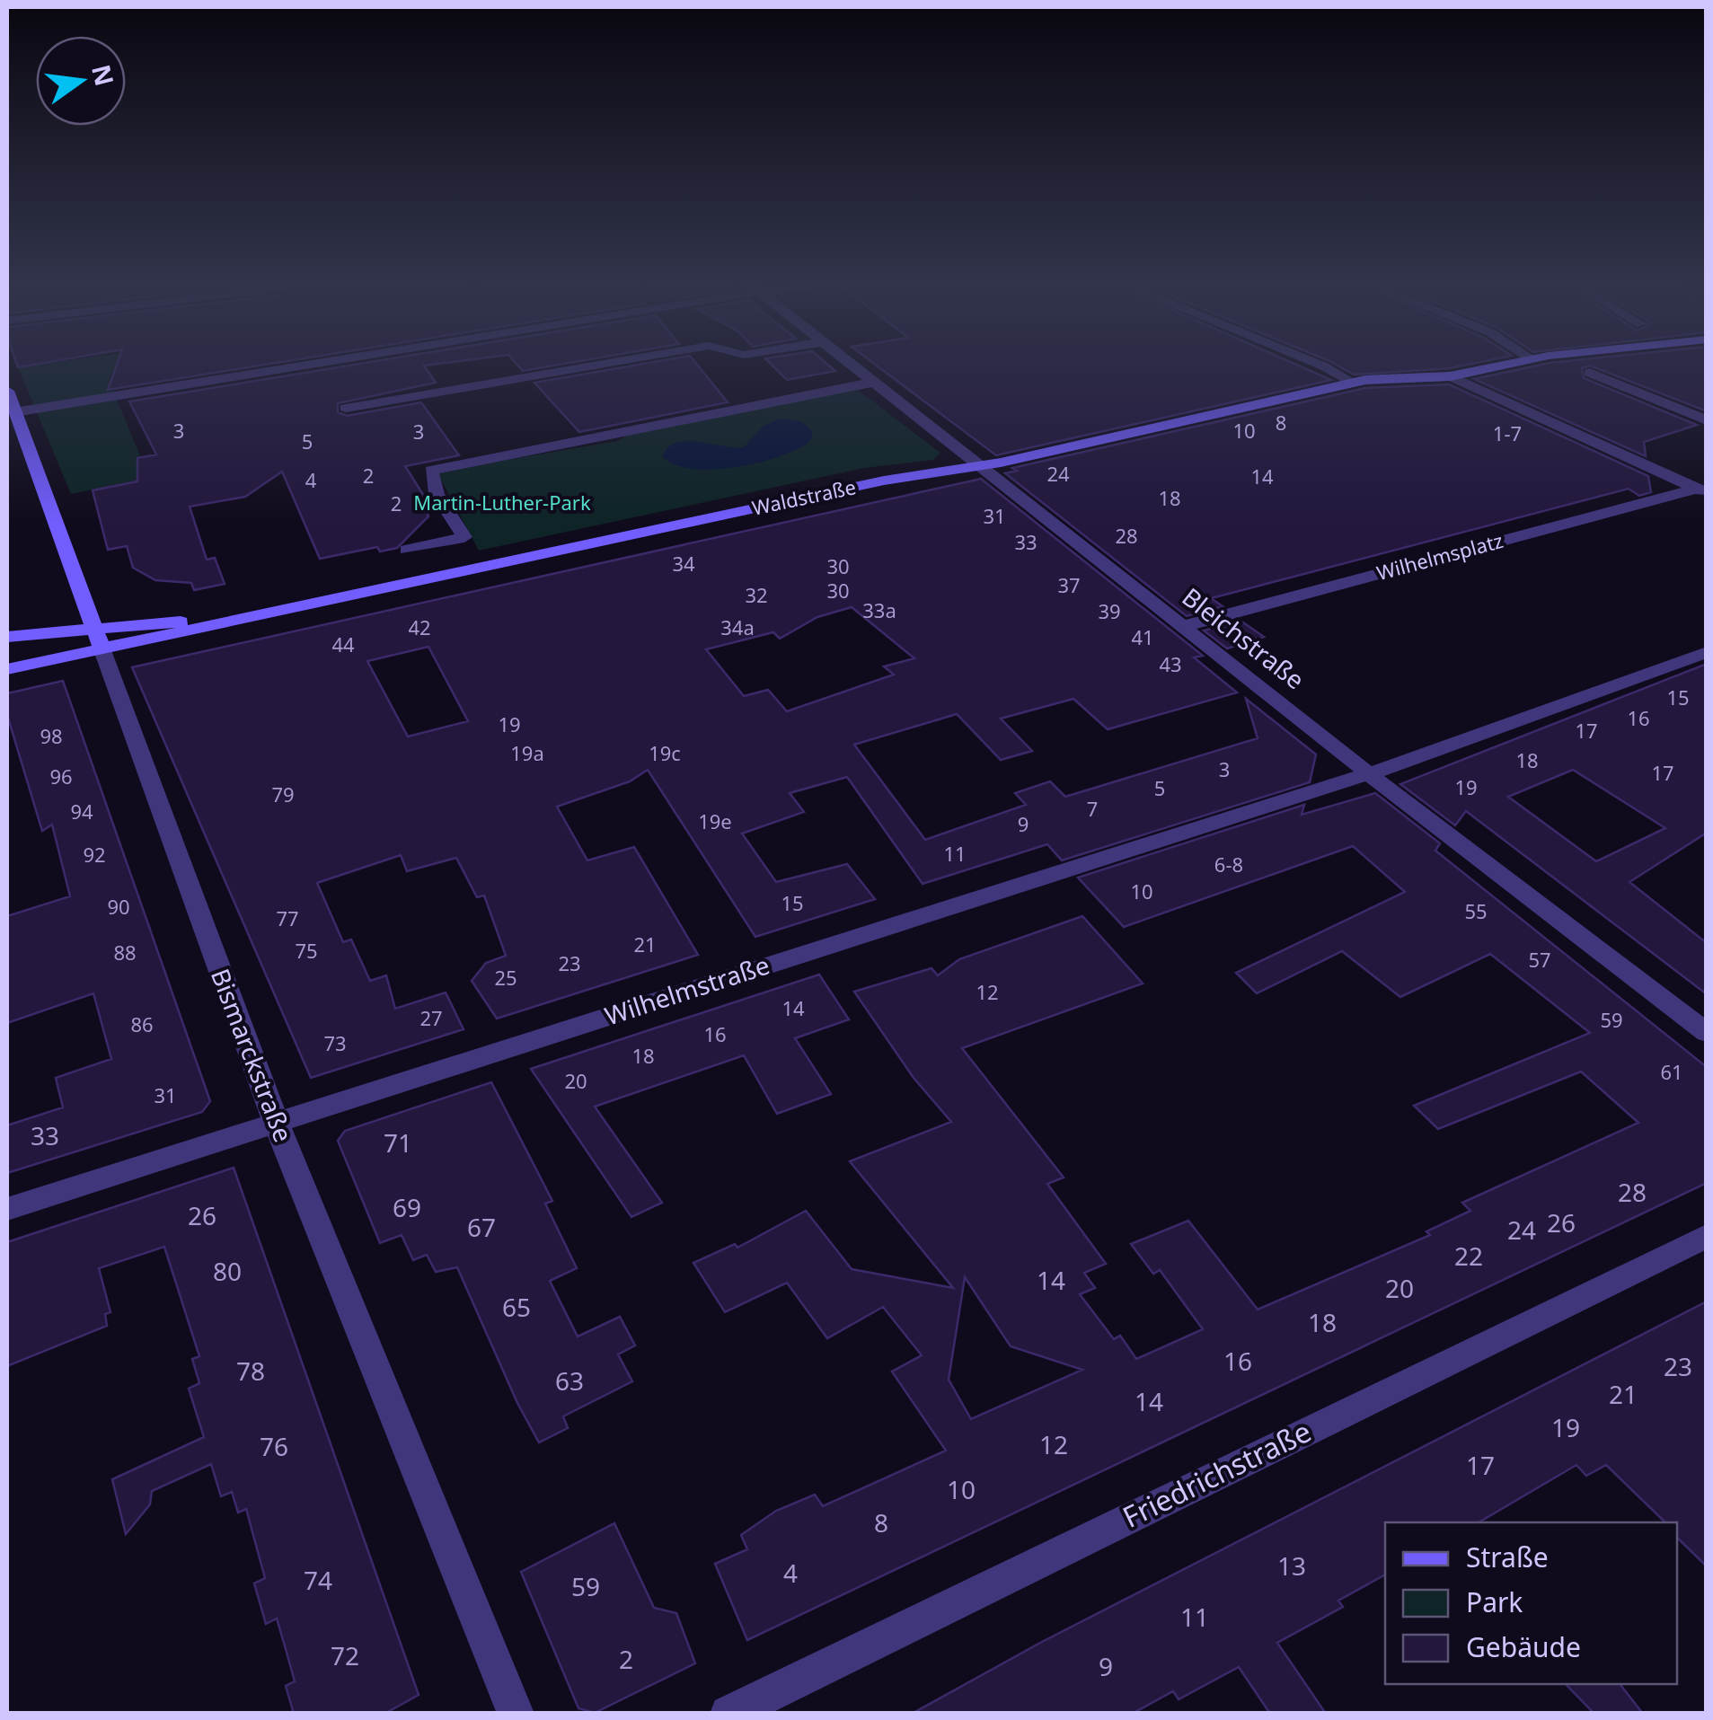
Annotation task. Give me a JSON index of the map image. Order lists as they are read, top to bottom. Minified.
{"streets":{"street":["Waldstraße","Wilhelmsplatz","Bleichstraße","Wilhelmstraße","Bismarckstraße","Friedrichstraße"]},"crossings":[["Waldstraße","Bleichstraße"],["Waldstraße","Bismarckstraße"],["Wilhelmsplatz","Bleichstraße"],["Bleichstraße","Wilhelmstraße"],["Wilhelmstraße","Bismarckstraße"]],"parks":["Martin-Luther-Park"],"house_numbers":["8","3","10","3","1-7","5","24","2","14","4","18","2","31","28","33","34","30","37","30","32","33a","39","42","34a","41","44","43","15","16","19","17","98","19a","19c","18","3","17","96","19","5","79","7","94","19e","9","11","92","6-8","10","15","90","55","77","21","75","88","57","23","25","12","14","27","59","86","16","73","18","61","20","31","33","71","28","69","26","26","67","24","22","80","14","20","65","18","16","23","78","63","21","14","19","12","76","17","10","8","13","4","74","59","11","72","2","9"],"legend":["Straße","Park","Gebäude"],"north":"right"}
